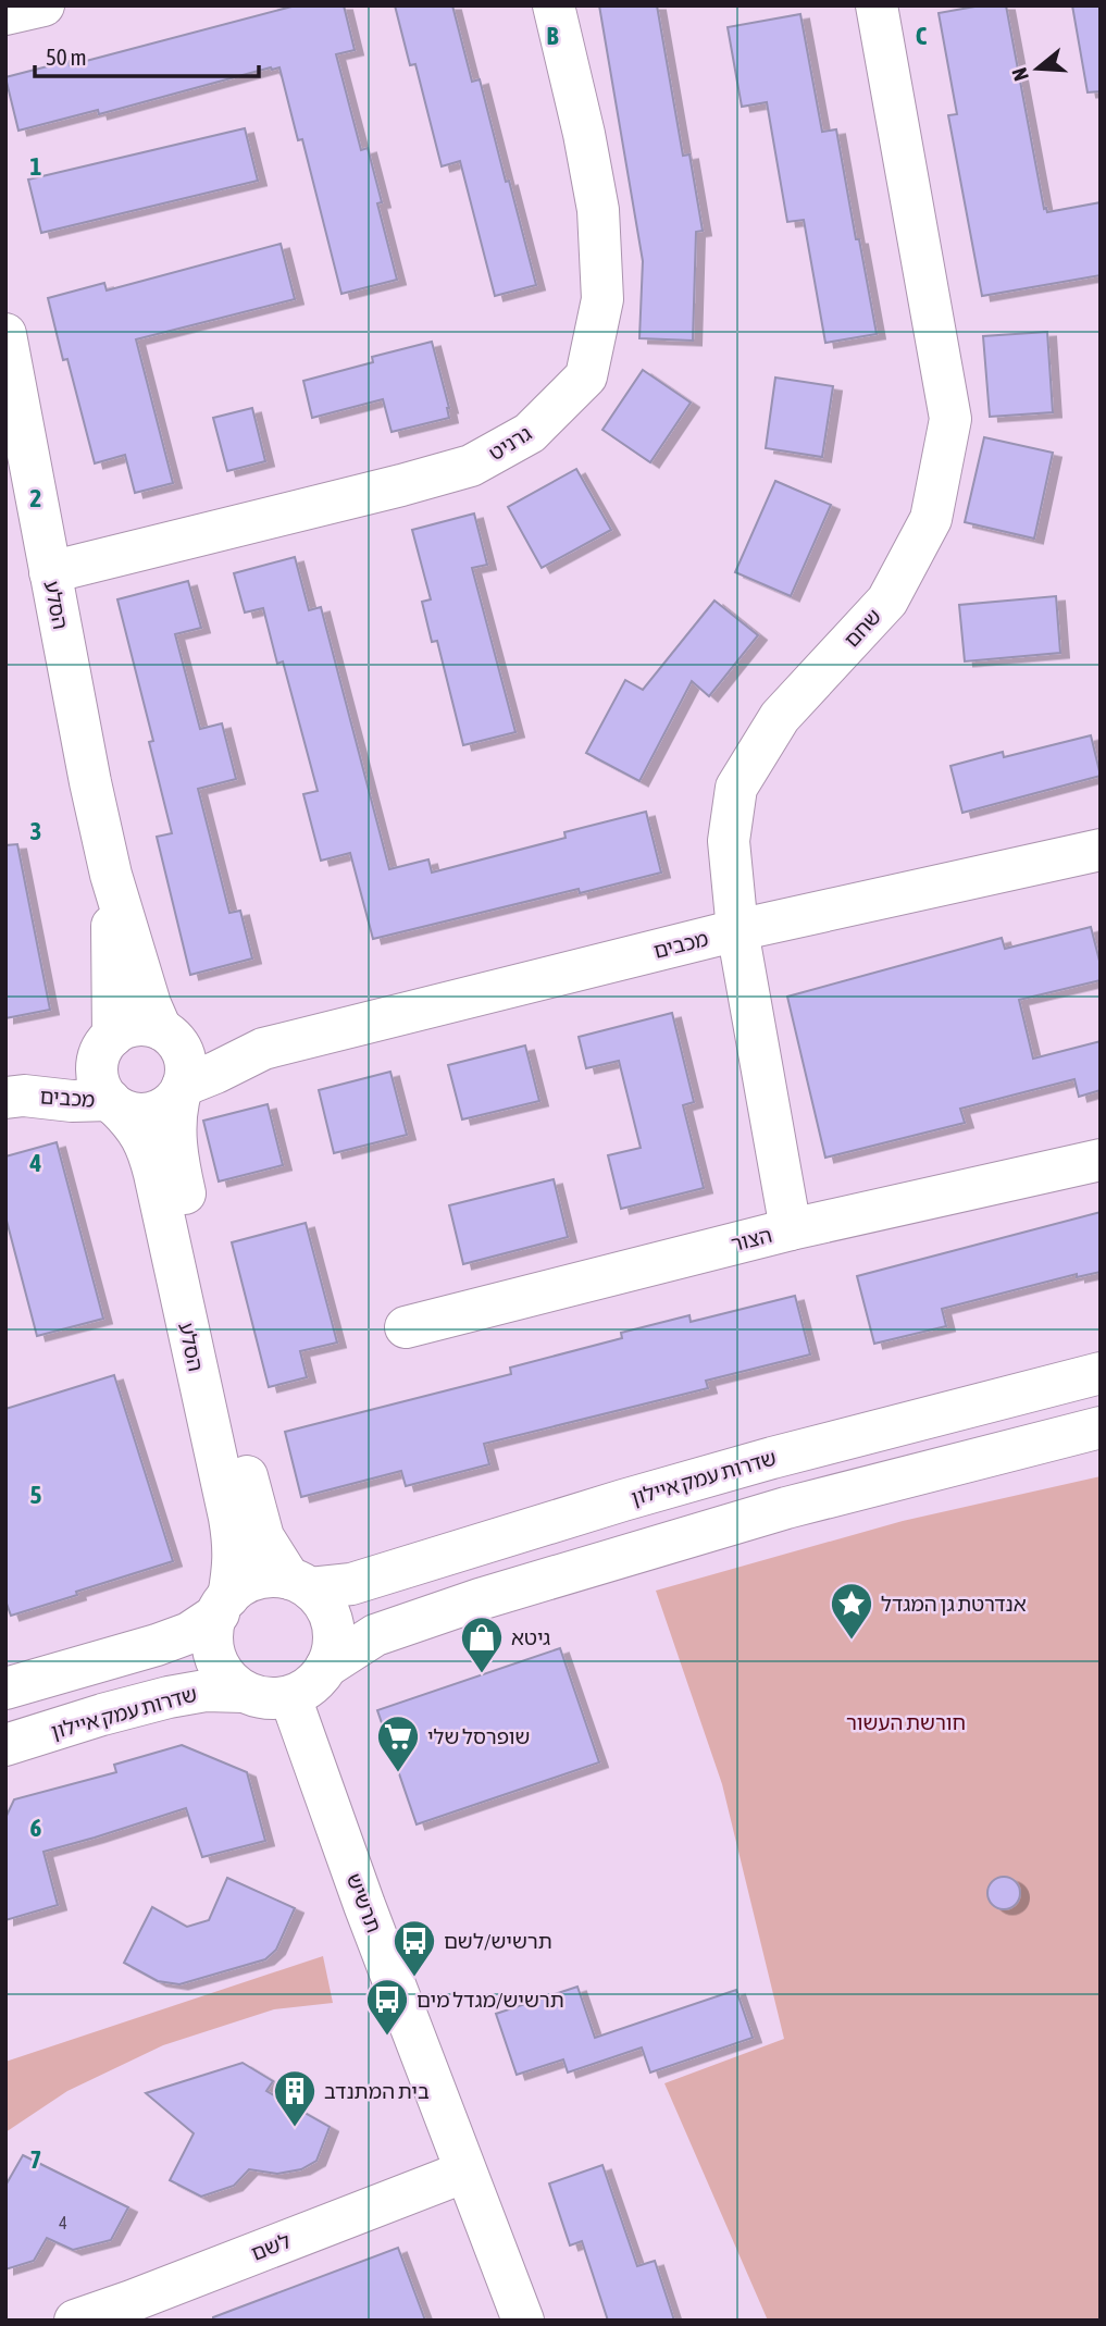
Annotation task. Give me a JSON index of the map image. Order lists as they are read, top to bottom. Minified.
{"streets":{"street":["גרניט","הסלע","שחם","מכבים","הצור","שדרות עמק איילון","תרשיש","לשם"]},"crossings":[["גרניט","הסלע"],["הסלע","מכבים"],["הסלע","שדרות עמק איילון"],["הסלע","תרשיש"],["שחם","מכבים"],["שחם","הצור"],["שדרות עמק איילון","תרשיש"],["תרשיש","לשם"]],"parks":["חורשת העשור"],"places":{"place":["אנדרטת גן המגדל"],"shop":["גיטא"],"supermarket":["שופרסל שלי"],"bus stop":["תרשיש/לשם","תרשיש/מגדל מים"],"building":["בית המתנדב"]},"house_numbers":["4"],"scale_bar":"50 m","north":"left","grid":{"columns":["B","C"],"rows":["1","2","3","4","5","6","7"]}}
